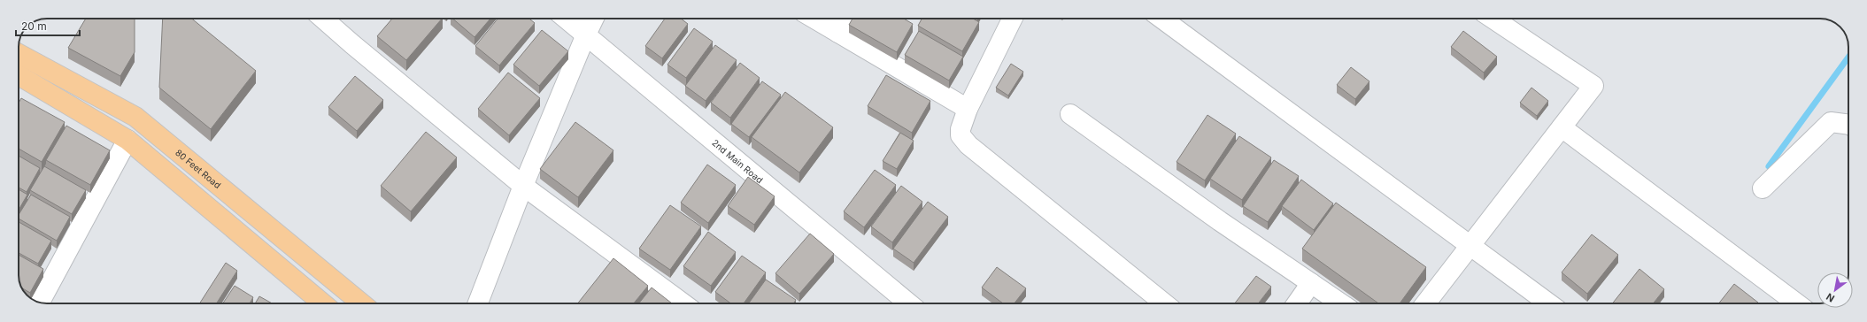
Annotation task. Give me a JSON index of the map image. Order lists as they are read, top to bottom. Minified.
{"streets":{"main road":["80 Feet Road"],"street":["2nd Main Road"]},"scale_bar":"20 m","north":"bottom left"}
